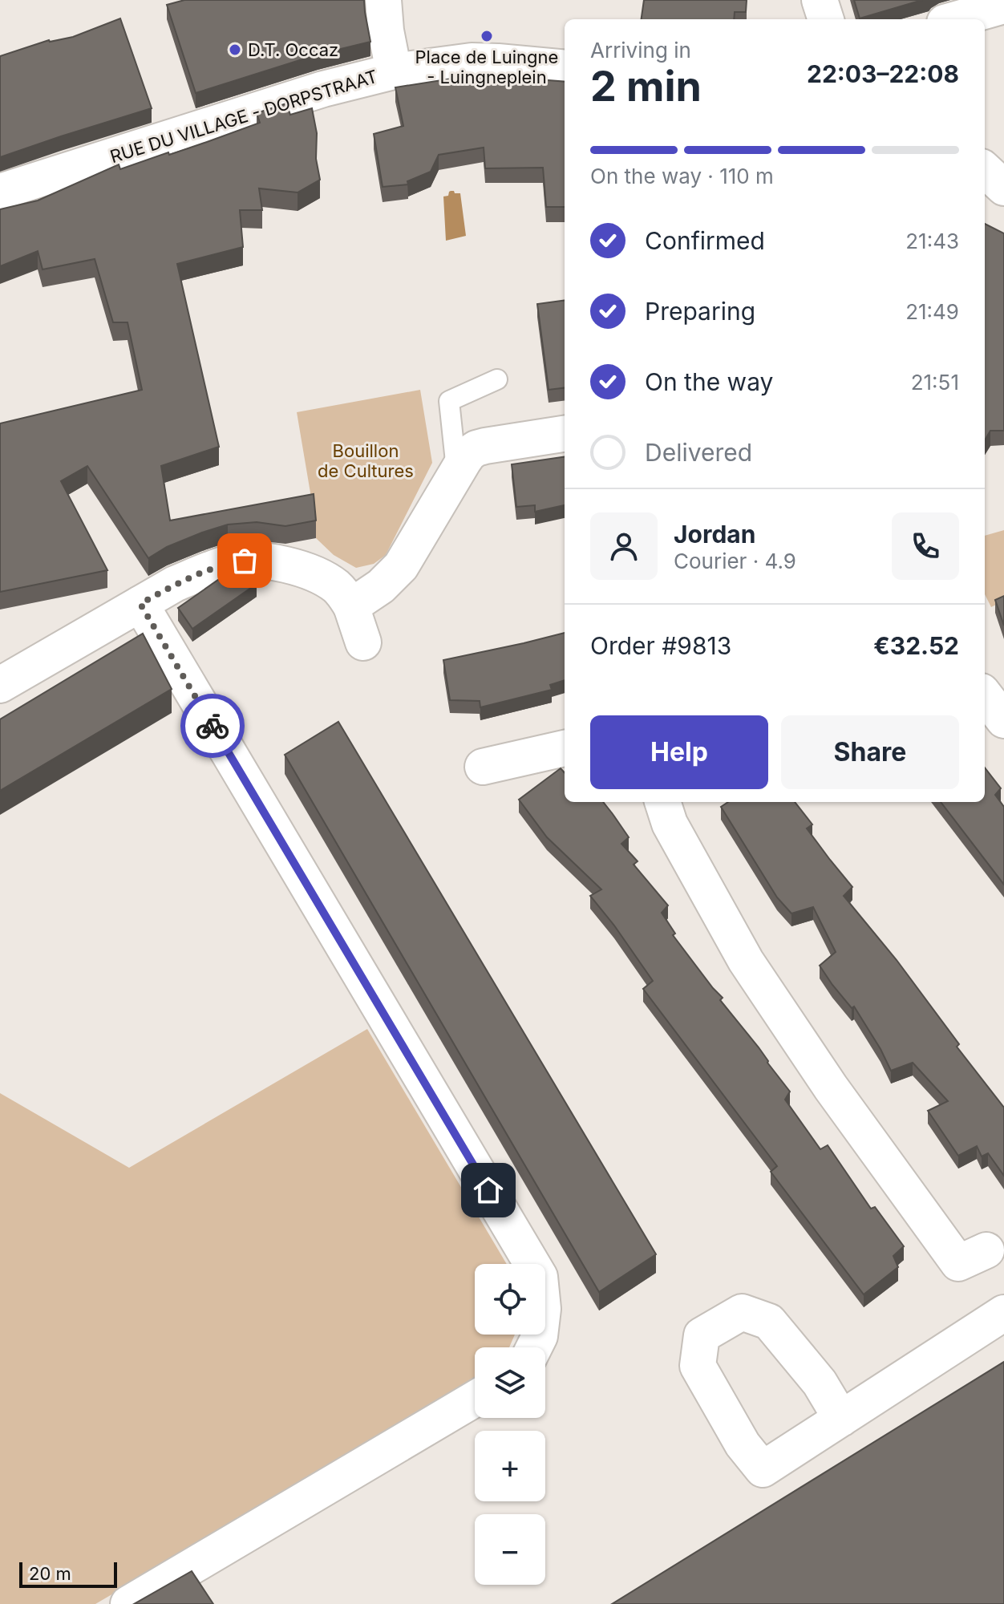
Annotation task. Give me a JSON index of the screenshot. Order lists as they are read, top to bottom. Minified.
{"streets":{"street":["RUE DU VILLAGE - DORPSTRAAT"]},"parks":["Bouillon de Cultures"],"places":["Place de Luingne - Luingneplein","D.T. Occaz"],"scale_bar":"20 m","page":{"heading":["2 min","Arriving in","22:03–22:08"],"panel":["Jordan","Courier · 4.9","Order #9813","€32.52"],"bar":"On the way · 110 m","list":[["Confirmed","21:43"],["Preparing","21:49"],["On the way","21:51"],"Delivered"],"buttons":["Help","Share"],"map_buttons":["+","−"],"scale":"20 m"}}
